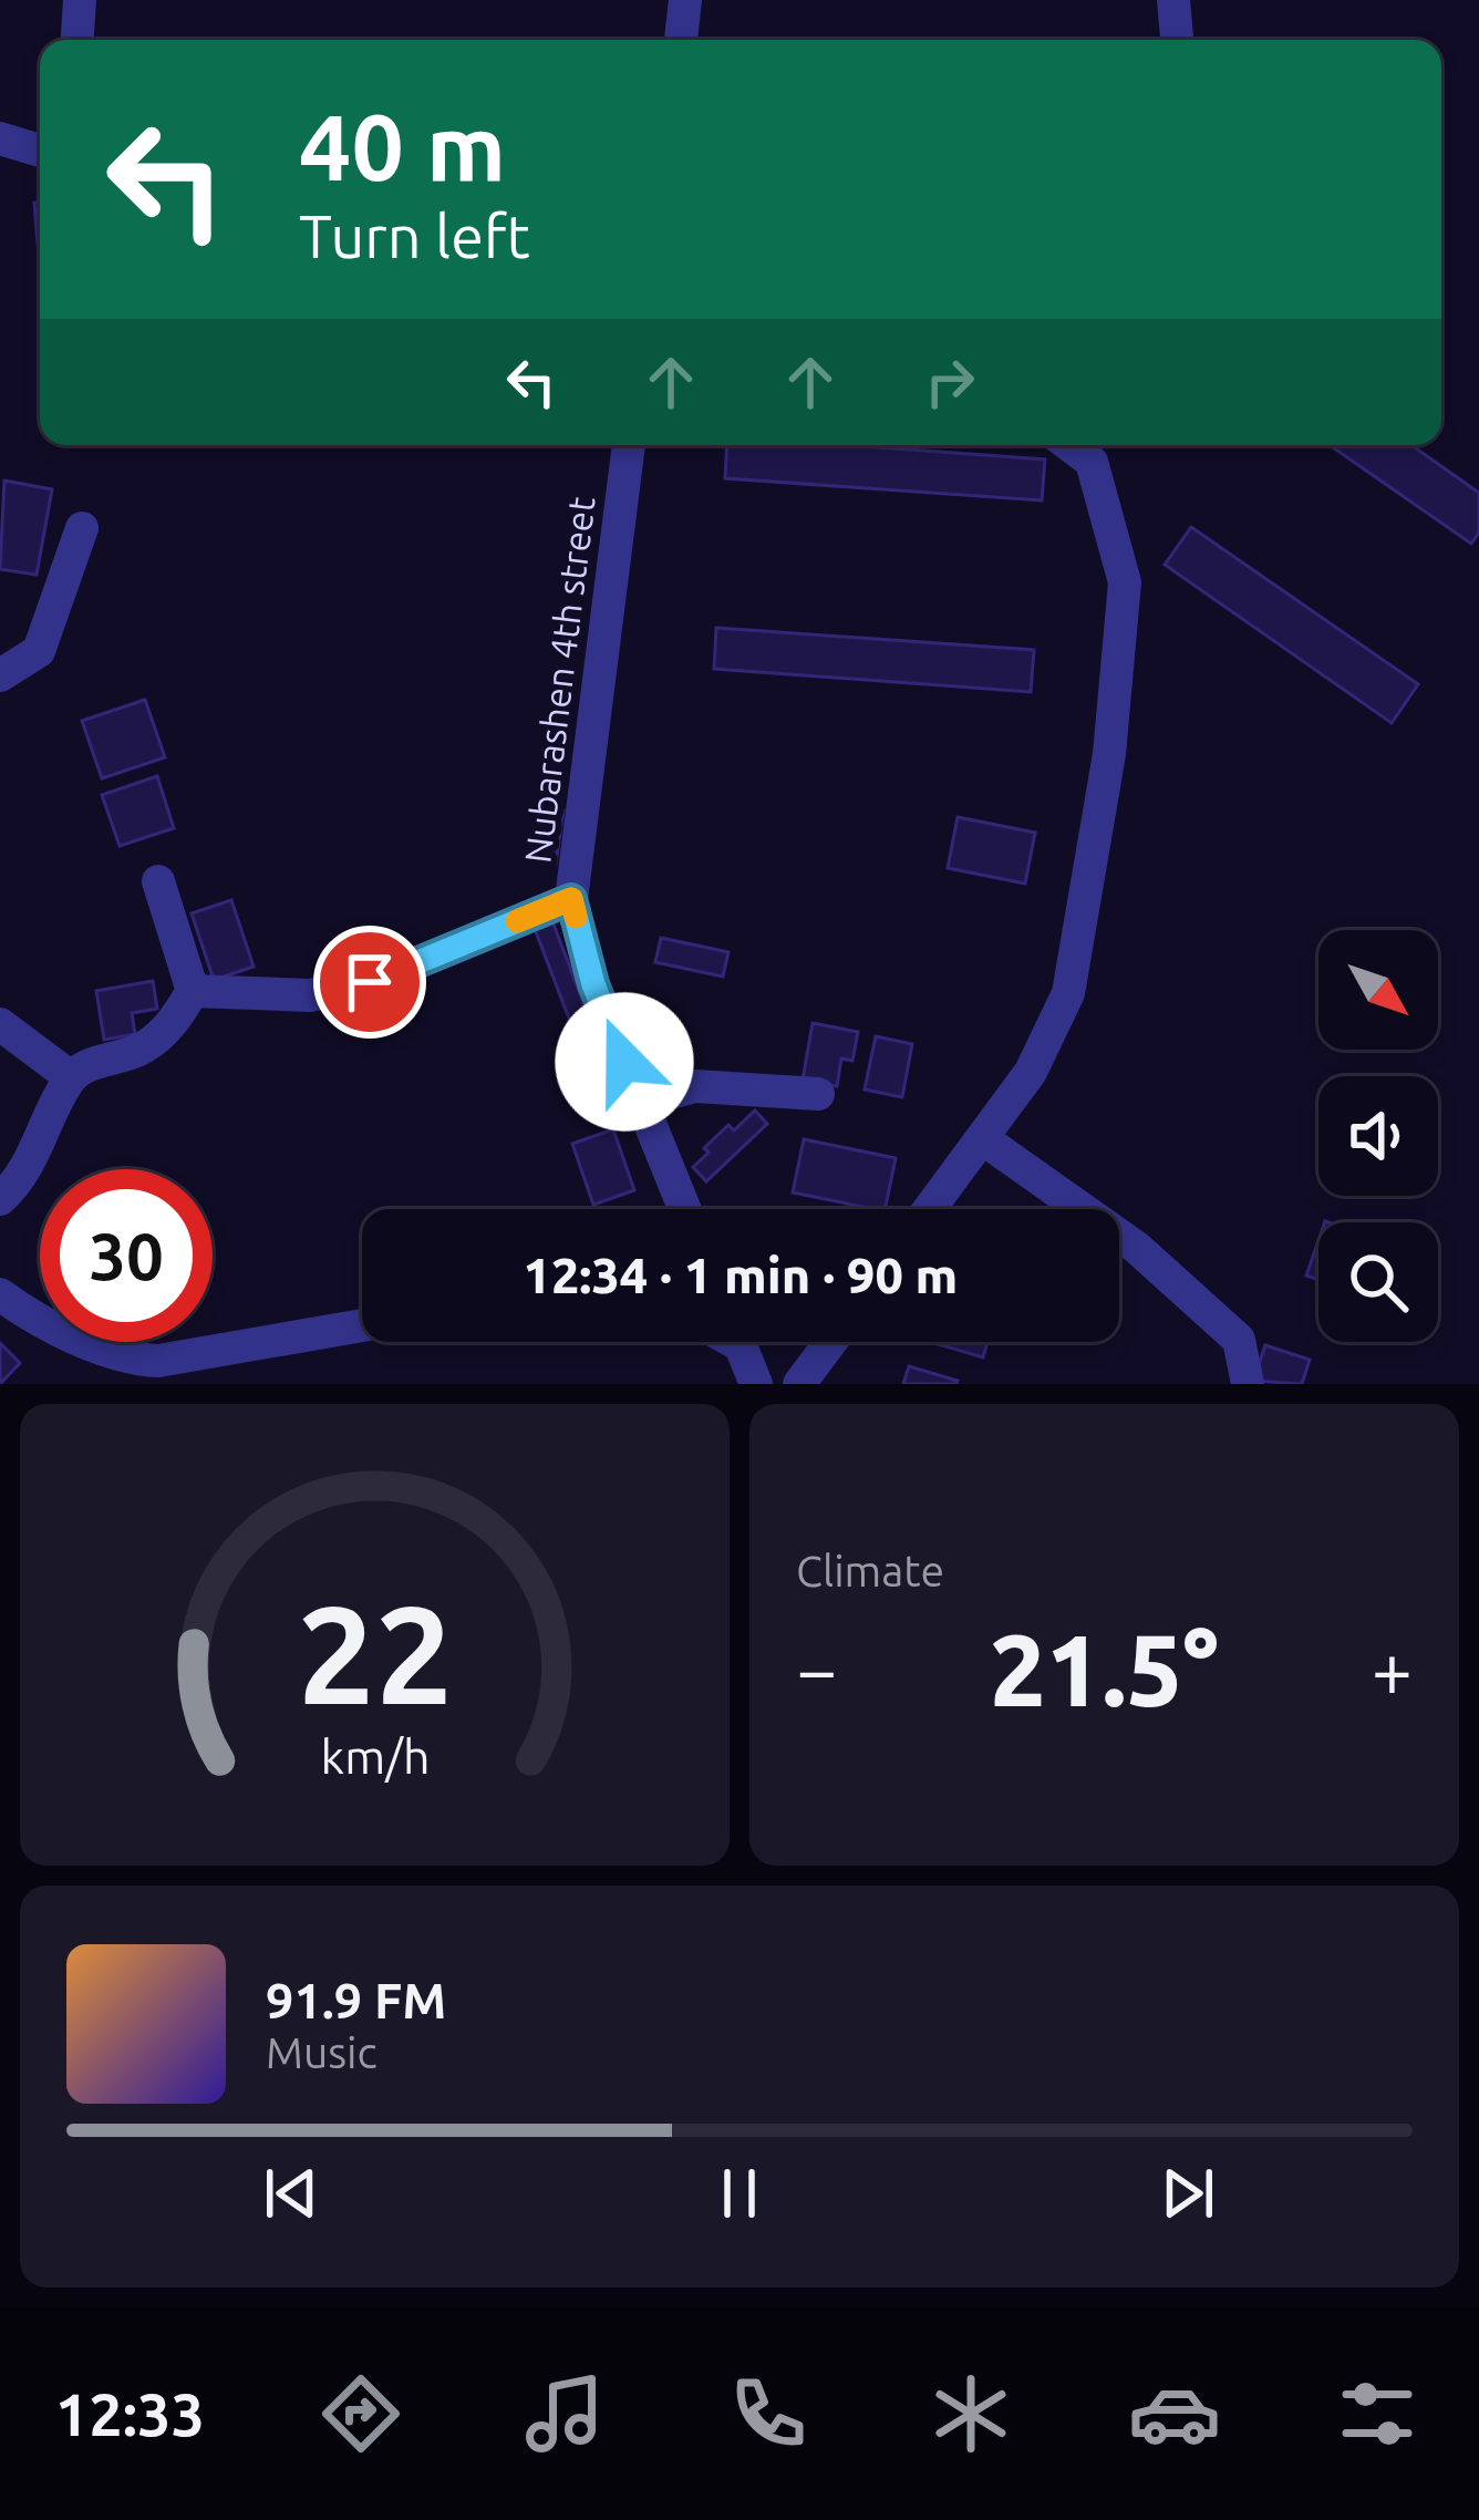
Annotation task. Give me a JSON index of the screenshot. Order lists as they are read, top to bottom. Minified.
{"streets":{"street":["Nubarashen 4th street"]},"north":"bottom right","page":{"turn":["40 m","Turn left"],"limit":"30","trip":"12:34 · 1 min · 90 m","tile":"Climate","heat":["−","21.5°","+"],"song":["91.9 FM","Music"],"tabs":"12:33","gauge":["22","km/h"]}}
